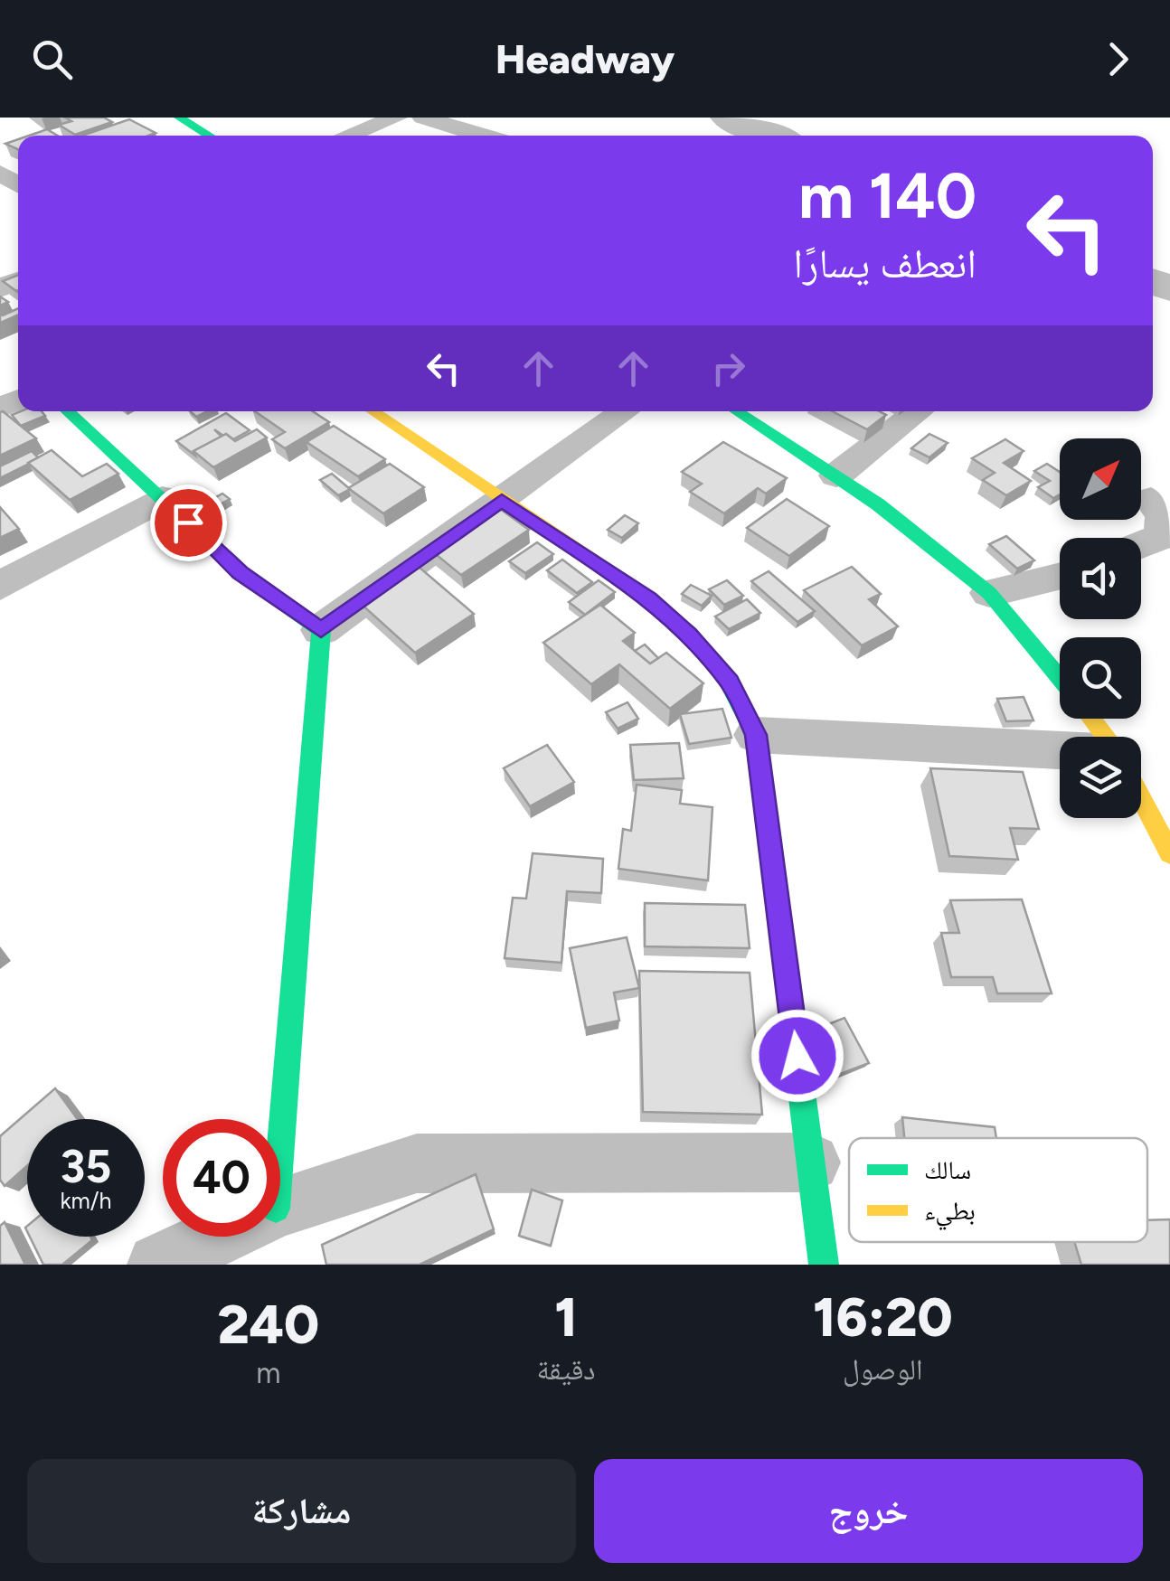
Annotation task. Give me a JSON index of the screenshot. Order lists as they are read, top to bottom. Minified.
{"legend":["سالك","بطيء"],"north":"top right","page":{"header":"Headway","turn":["140 m","انعطف يسارًا"],"speed":"35 km/h","limit":"40","eta":["16:20","الوصول","1","دقيقة","240","m"],"buttons":["خروج","مشاركة"]}}
